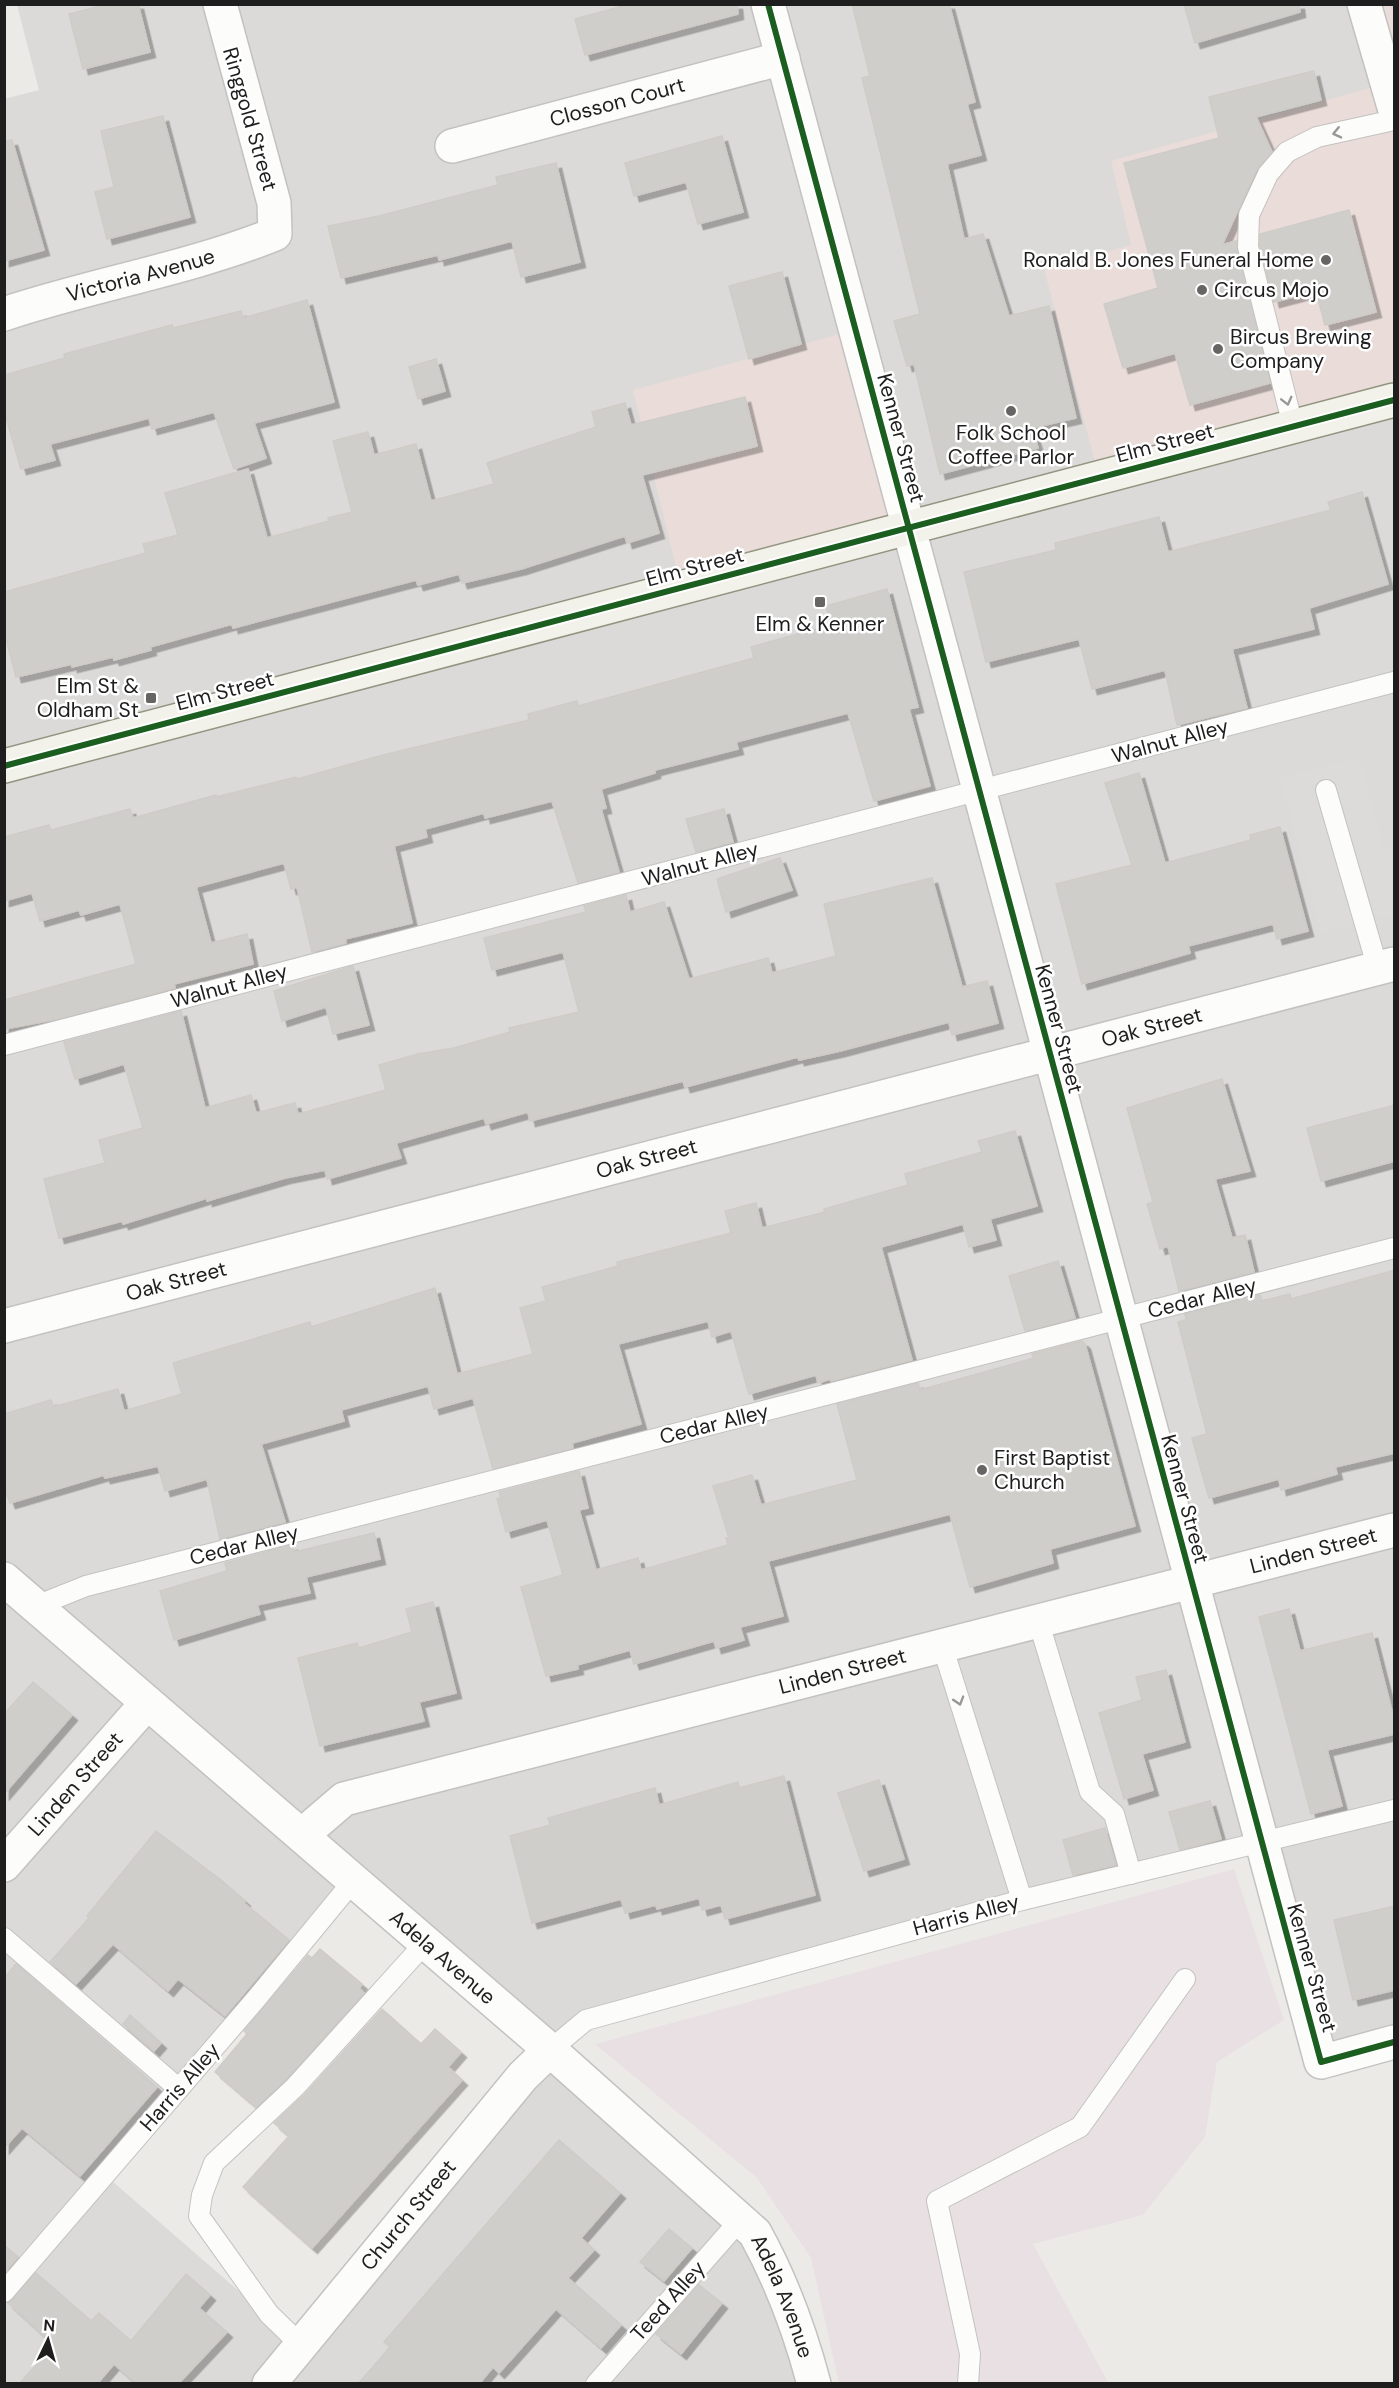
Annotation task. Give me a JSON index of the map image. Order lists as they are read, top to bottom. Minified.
{"streets":{"main road":["Elm Street"],"street":["Closson Court","Ringgold Street","Victoria Avenue","Kenner Street","Oak Street","Linden Street","Adela Avenue","Church Street"],"lane":["Walnut Alley","Cedar Alley","Harris Alley","Teed Alley"]},"crossings":[["Closson Court","Kenner Street"],["Ringgold Street","Victoria Avenue"],["Kenner Street","Elm Street"],["Kenner Street","Walnut Alley"],["Kenner Street","Oak Street"],["Kenner Street","Cedar Alley"],["Kenner Street","Linden Street"],["Kenner Street","Harris Alley"],["Cedar Alley","Adela Avenue"],["Linden Street","Adela Avenue"],["Harris Alley","Adela Avenue"],["Harris Alley","Church Street"],["Adela Avenue","Church Street"],["Adela Avenue","Teed Alley"]],"places":{"other":["Ronald B. Jones Funeral Home","Circus Mojo","Bircus Brewing Company","Folk School Coffee Parlor","First Baptist Church"],"transit":["Elm & Kenner","Elm St & Oldham St"]},"north":"top"}
